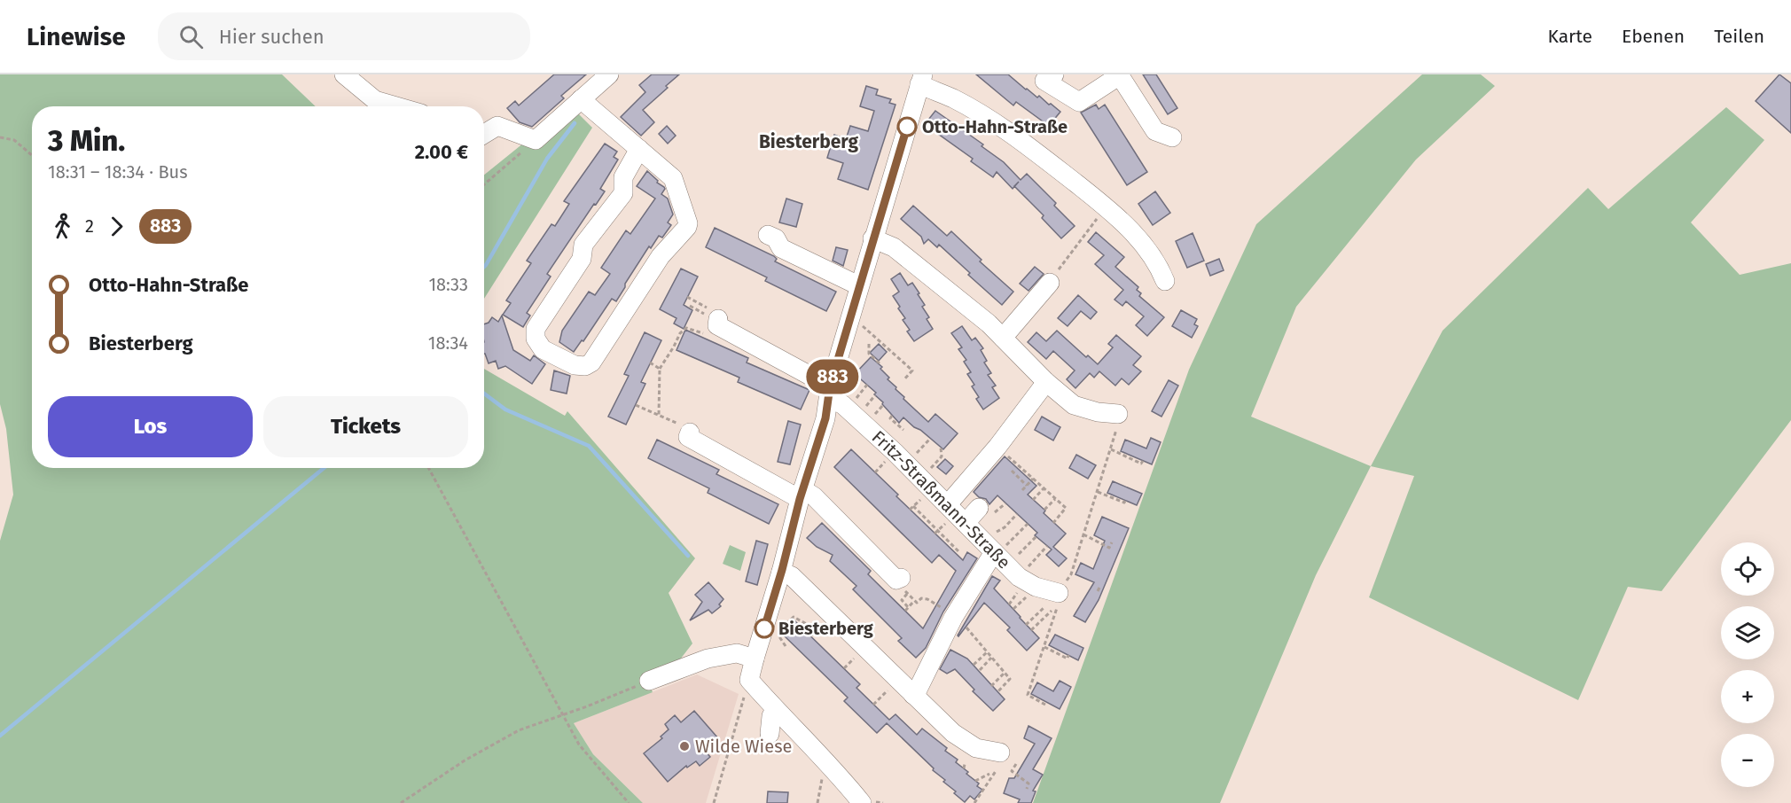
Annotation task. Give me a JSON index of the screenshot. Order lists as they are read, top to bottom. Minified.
{"streets":{"street":["Fritz-Straßmann-Straße"]},"districts":["Biesterberg"],"places":["Otto-Hahn-Straße","Biesterberg","Wilde Wiese"],"lines":["bus line 883"],"page":{"header":"Linewise","search":"Hier suchen","nav":["Karte","Ebenen","Teilen"],"on_map":"883","heading":["3 Min.","18:31 – 18:34 · Bus","2.00 €"],"legs":["2","883"],"list":[{"name":"Otto-Hahn-Straße","value":"18:33"},{"name":"Biesterberg","value":"18:34"}],"buttons":["Los","Tickets"],"map_buttons":["+","−"]}}
